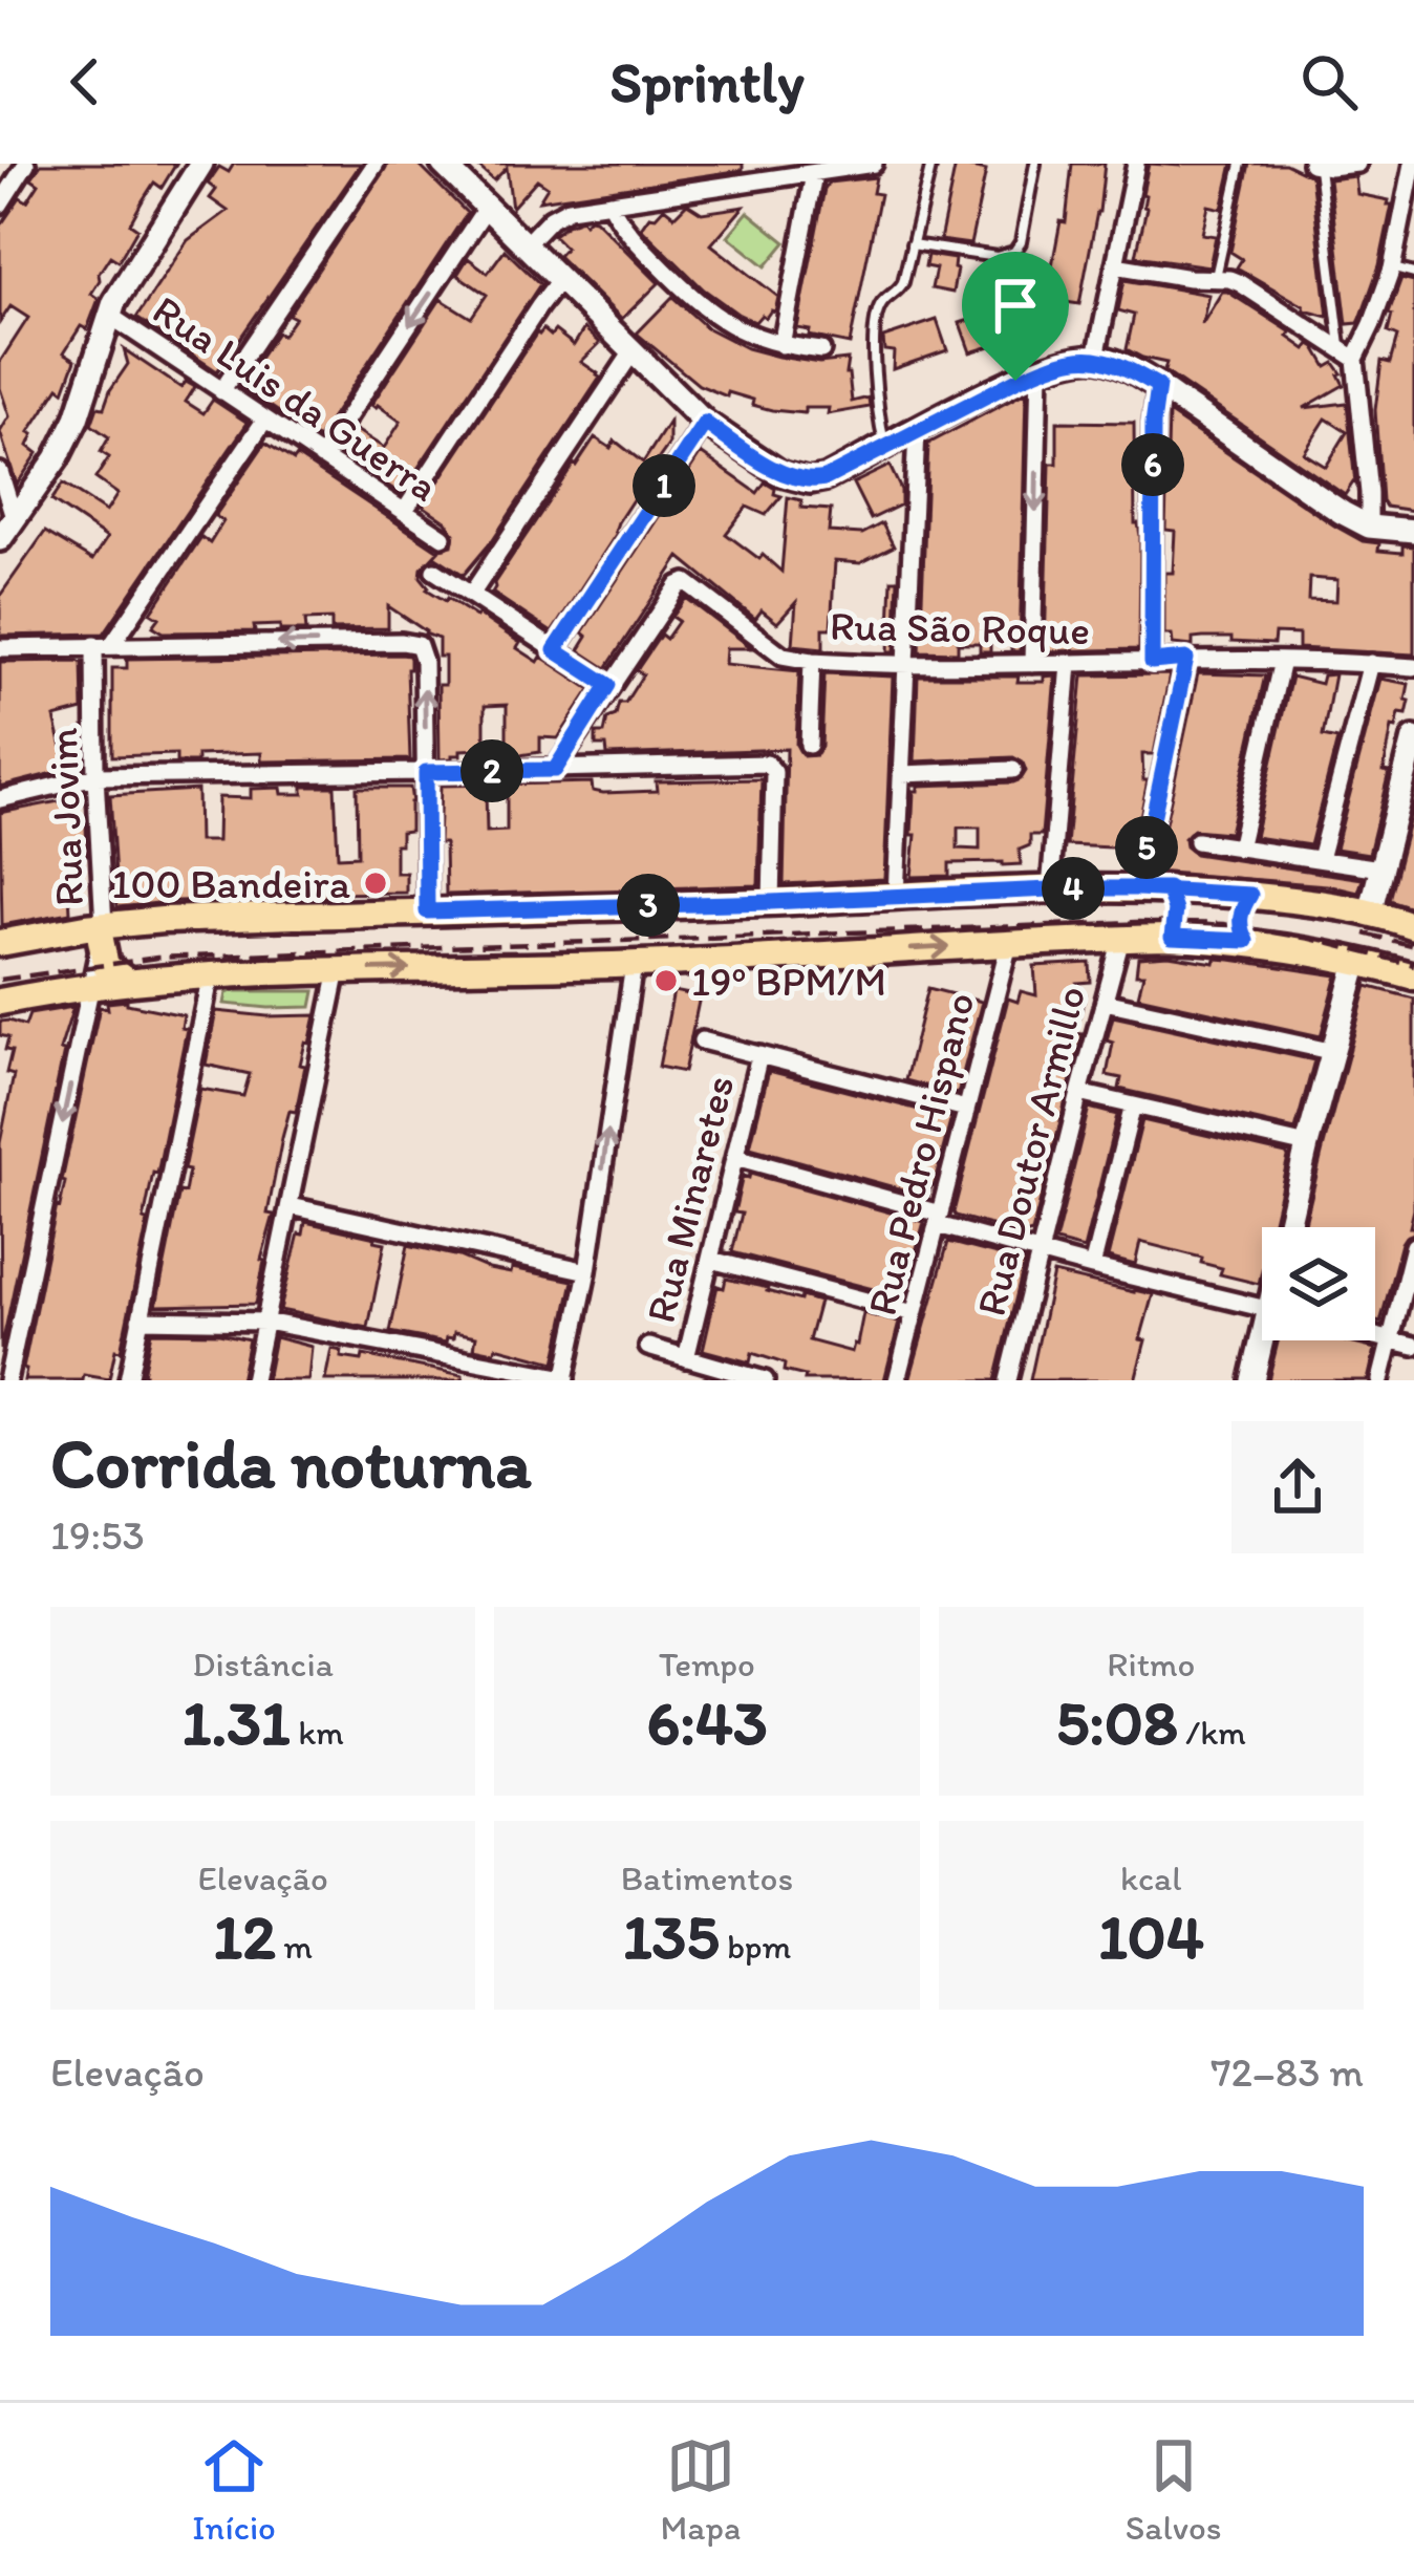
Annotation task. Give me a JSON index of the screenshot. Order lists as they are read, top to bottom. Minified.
{"streets":{"street":["Rua Luis da Guerra","Rua São Roque","Rua Jovim","Rua Doutor Armillo","Rua Pedro Hispano","Rua Minaretes"]},"crossings":[["Rua Luis da Guerra","Rua São Roque"]],"places":["100 Bandeira","19º BPM/M"],"page":{"header":"Sprintly","pins":["6","1","2","5","4","3"],"heading":["Corrida noturna","19:53"],"stats":[["Distância","1.31 km"],["Tempo","6:43"],["Ritmo","5:08 /km"],["Elevação","12 m"],["Batimentos","135 bpm"],["kcal","104"]],"chart":["Elevação","72–83 m"],"tabs":["Início","Mapa","Salvos"]}}
